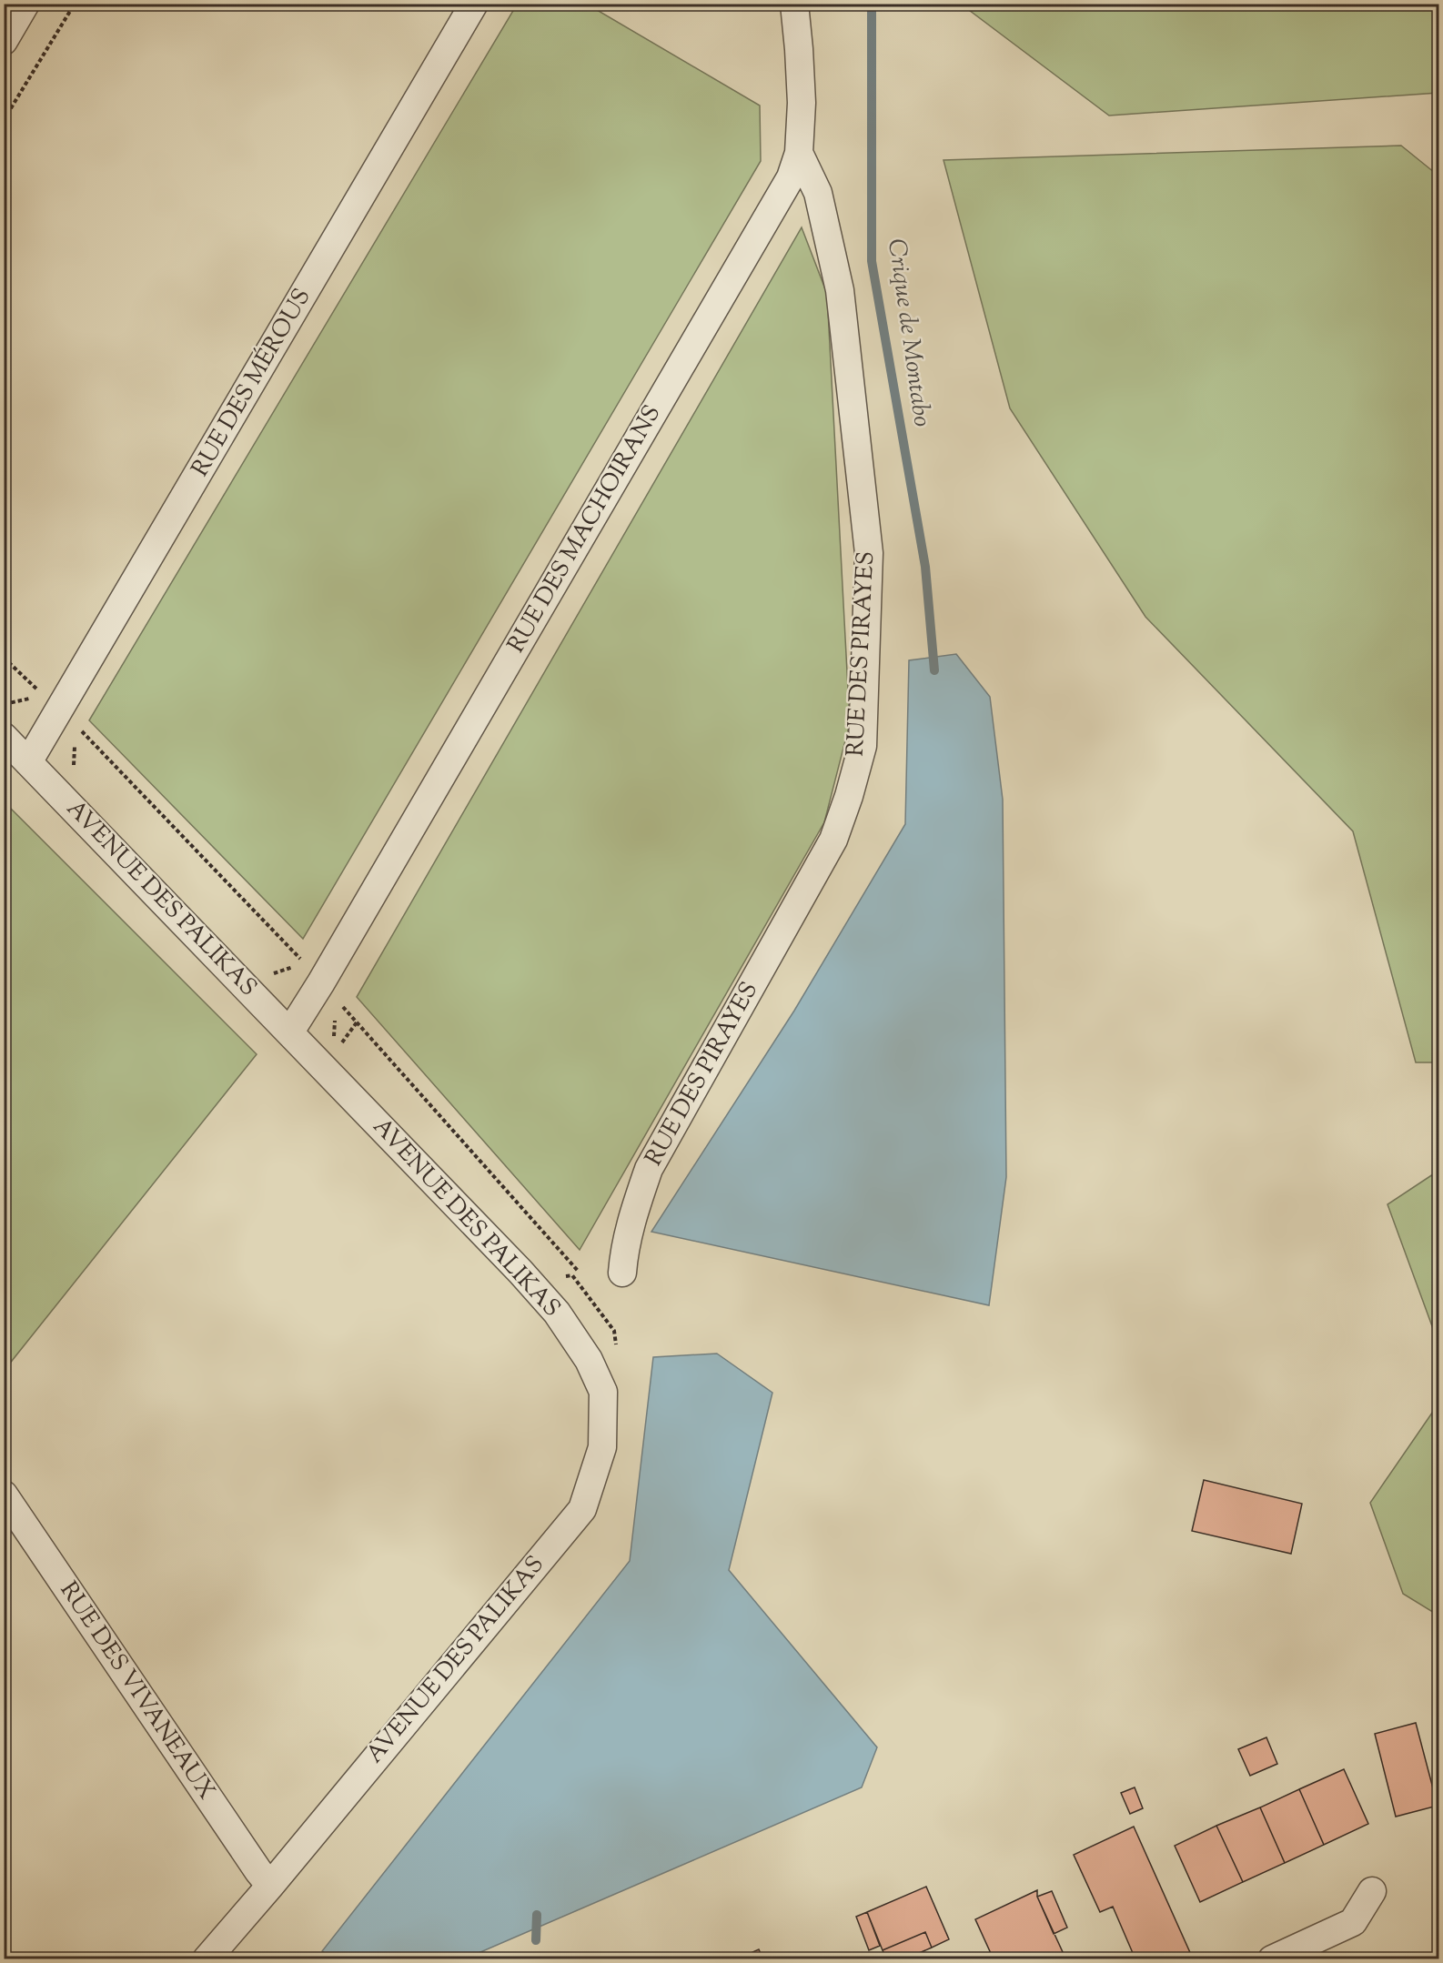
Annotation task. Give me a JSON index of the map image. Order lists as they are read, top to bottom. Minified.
{"streets":{"street":["RUE DES MÉROUS","RUE DES MACHOIRANS","RUE DES PIRAYES","AVENUE DES PALIKAS","RUE DES VIVANEAUX"]},"crossings":[["RUE DES MÉROUS","AVENUE DES PALIKAS"],["RUE DES MACHOIRANS","RUE DES PIRAYES"],["RUE DES MACHOIRANS","AVENUE DES PALIKAS"],["AVENUE DES PALIKAS","RUE DES VIVANEAUX"]],"water":["Crique de Montabo"]}
